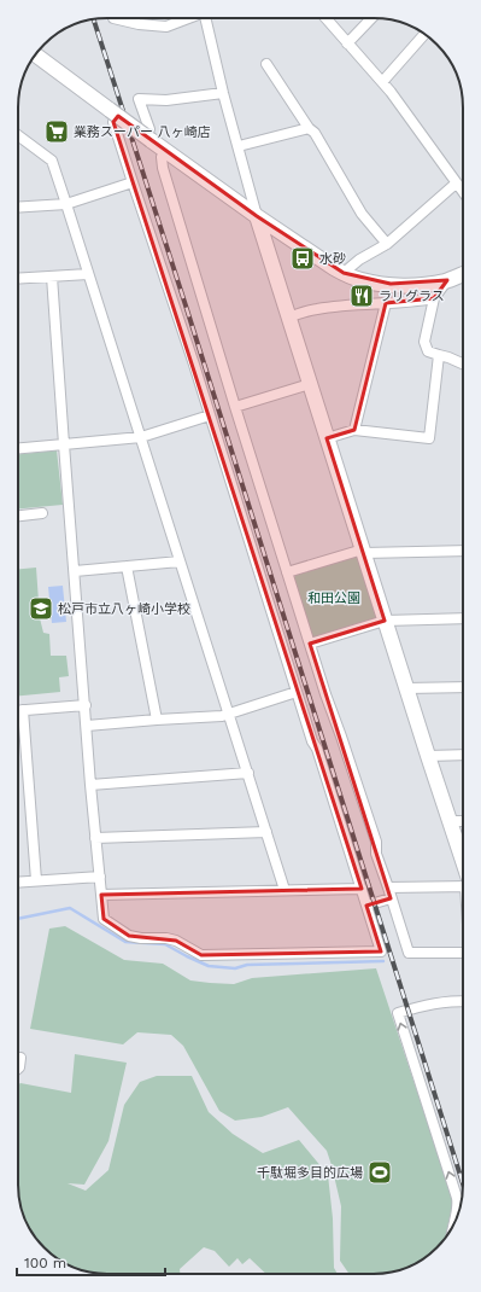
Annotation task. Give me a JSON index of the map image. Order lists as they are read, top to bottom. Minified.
{"parks":["和田公園"],"places":{"supermarket":["業務スーパー 八ヶ崎店"],"bus stop":["水砂"],"restaurant":["ラリグラス"],"school or university":["松戸市立八ヶ崎小学校"],"sports":["千駄堀多目的広場"]},"scale_bar":"100 m"}
